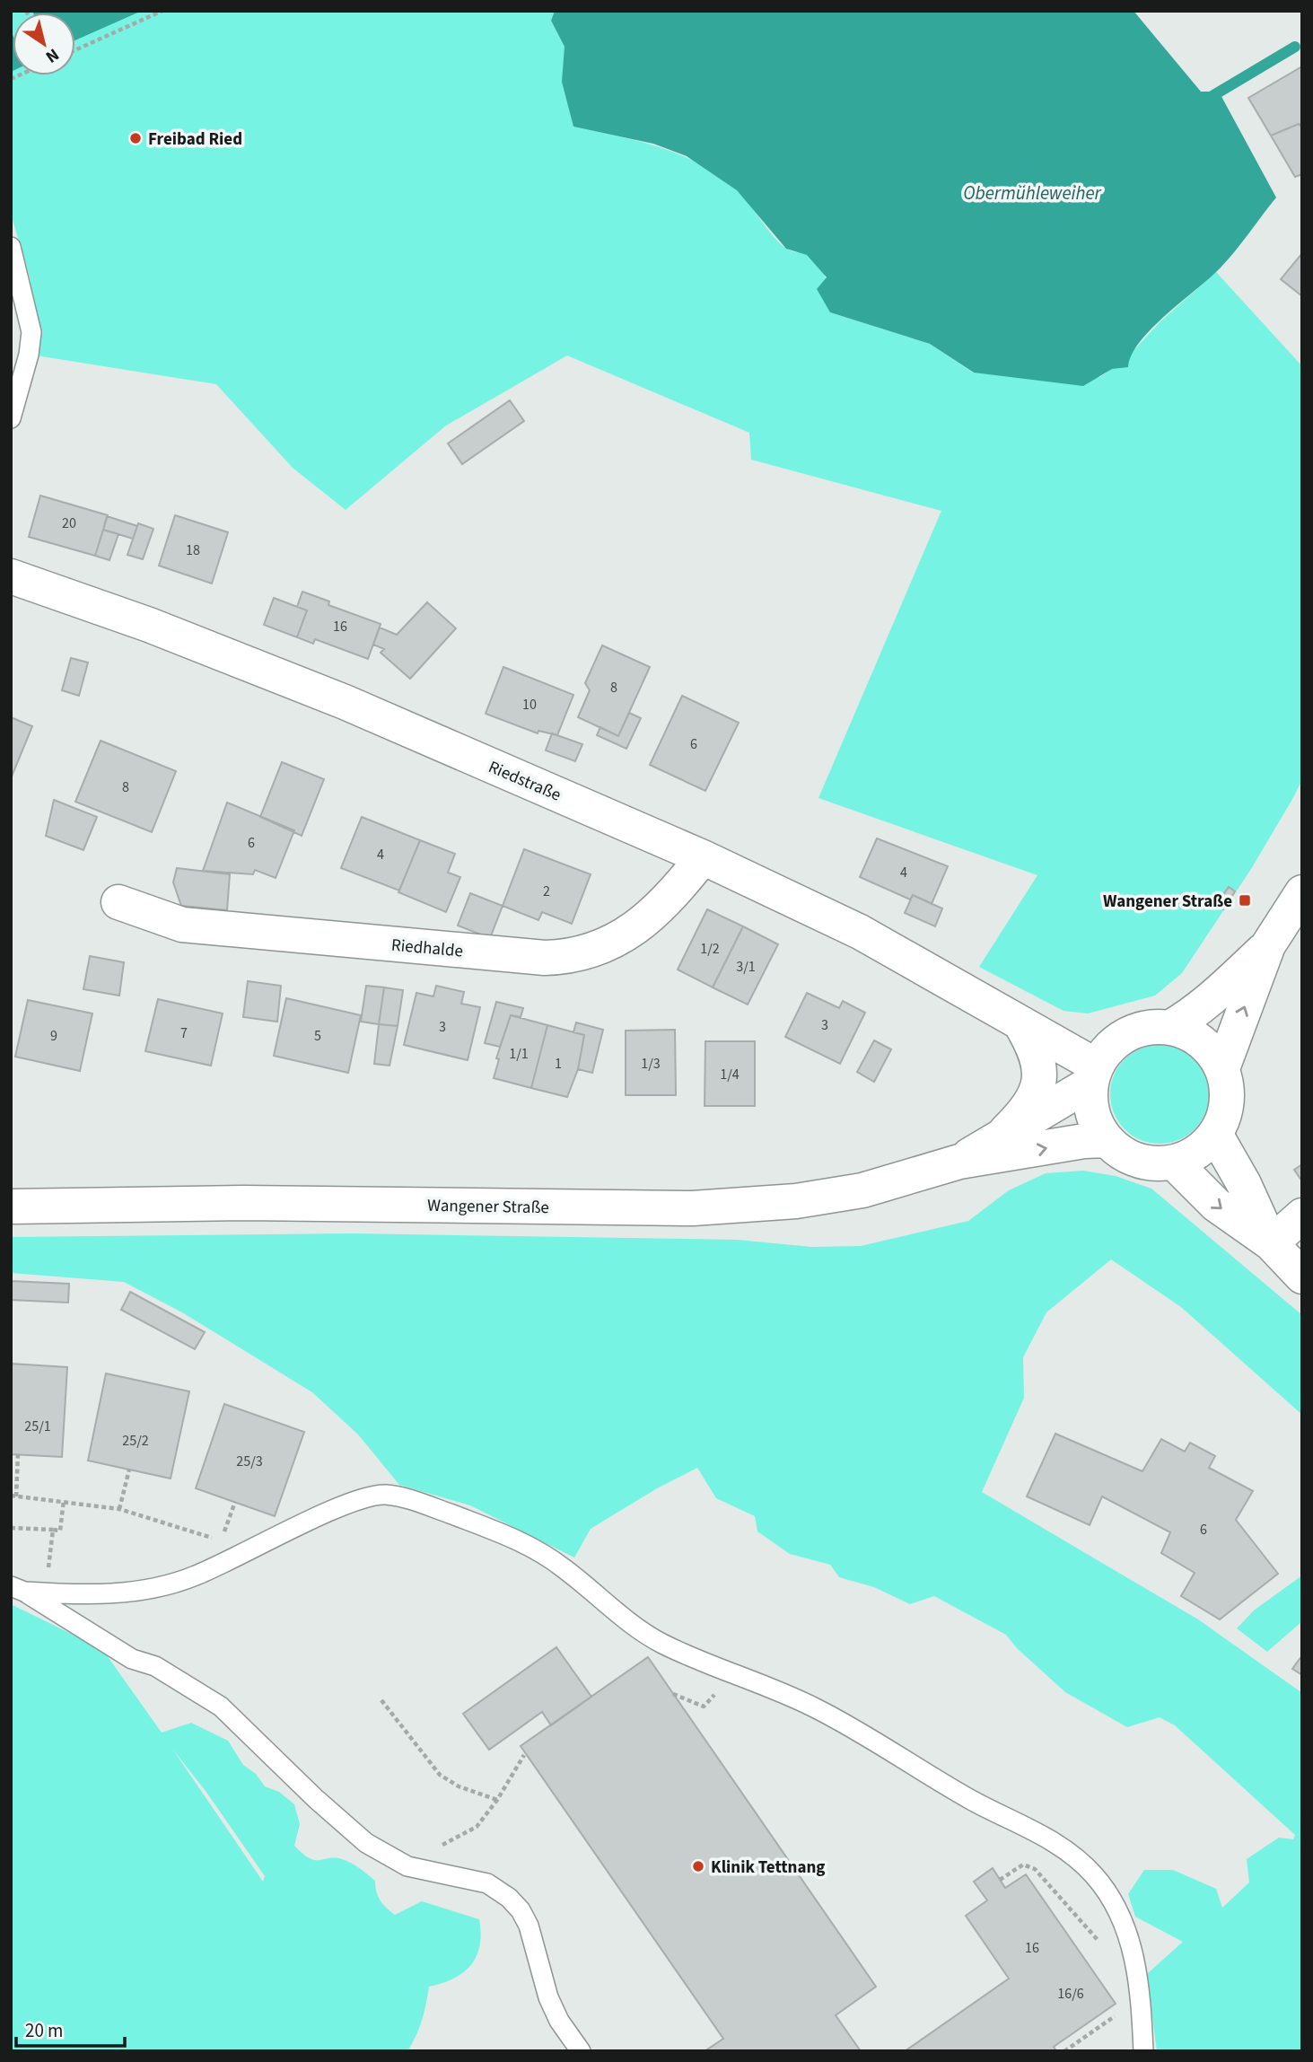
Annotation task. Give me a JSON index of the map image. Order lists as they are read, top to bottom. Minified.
{"streets":{"street":["Riedstraße","Riedhalde","Wangener Straße"]},"crossings":[["Riedstraße","Riedhalde"],["Riedstraße","Wangener Straße"]],"water":["Obermühleweiher"],"places":{"other":["Freibad Ried","Klinik Tettnang"],"transit":["Wangener Straße"]},"house_numbers":["20","18","16","8","10","6","8","6","4","4","2","1/2","3/1","3","3","7","9","5","1/1","1","1/3","1/4","25/1","25/2","25/3","6","16","16/6"],"scale_bar":"20 m","north":"bottom right"}
